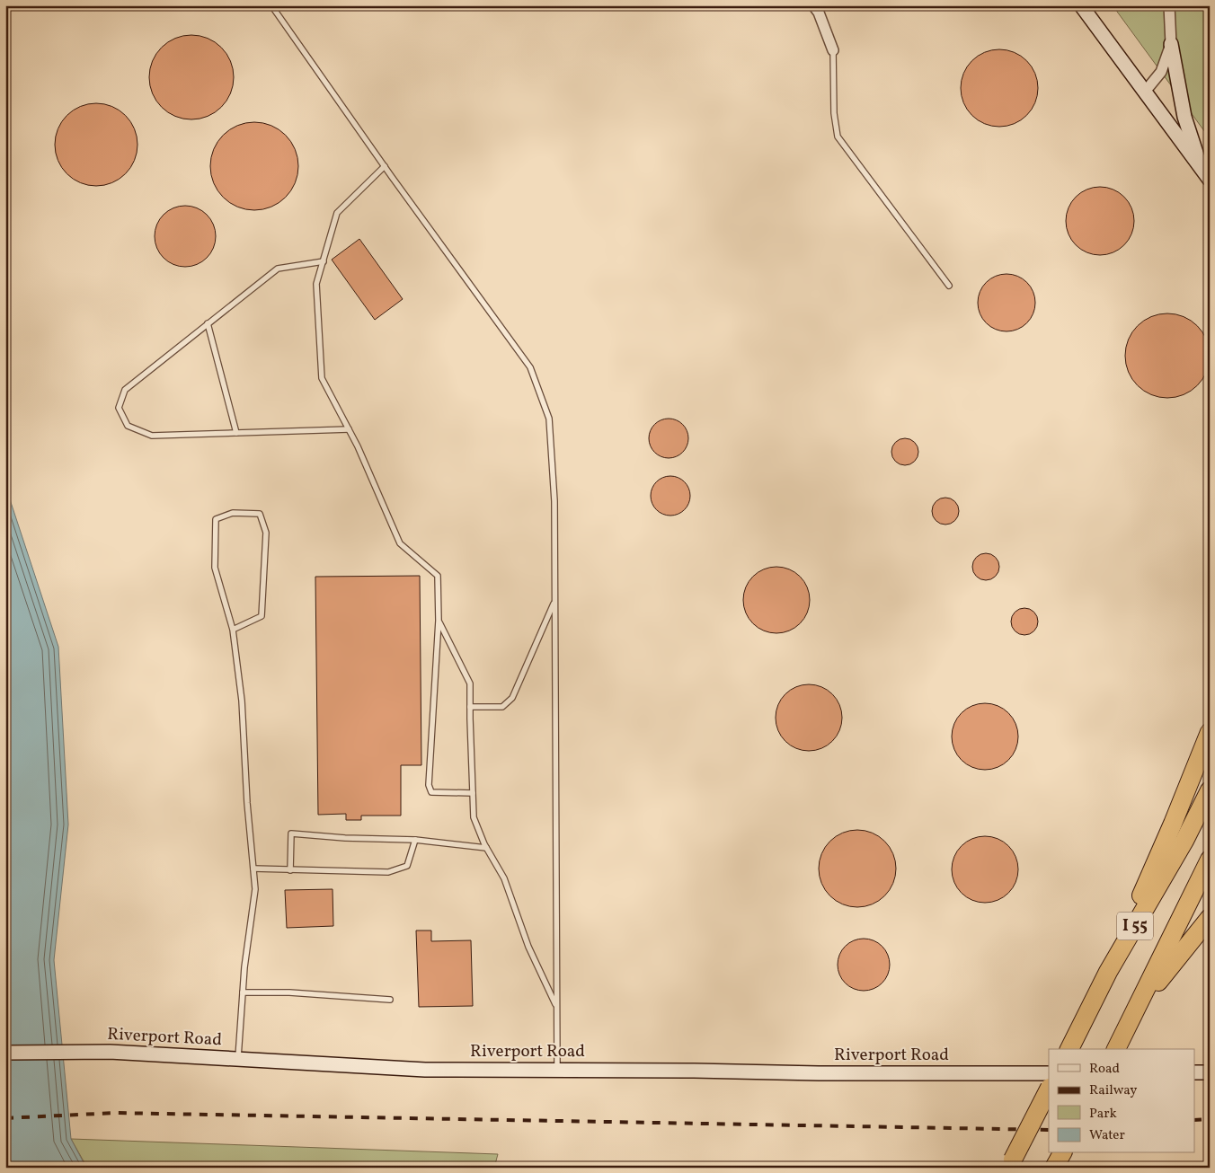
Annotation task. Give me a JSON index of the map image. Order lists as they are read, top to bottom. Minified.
{"streets":{"highway":["I 55"],"main road":["Riverport Road"]},"legend":["Road","Railway","Park","Water"]}
